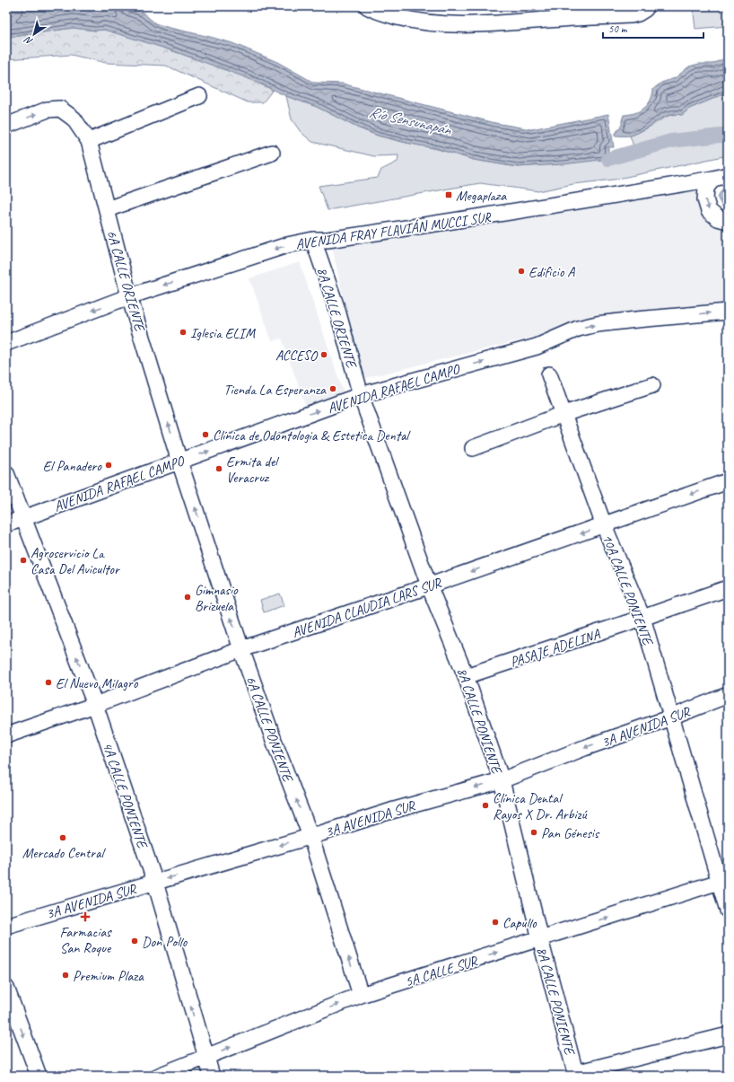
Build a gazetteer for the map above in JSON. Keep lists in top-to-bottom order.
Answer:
{
  "streets": {
    "street": [
      "AVENIDA FRAY FLAVIÁN MUCCI SUR",
      "6A CALLE ORIENTE",
      "8A CALLE ORIENTE",
      "AVENIDA RAFAEL CAMPO",
      "10A CALLE PONIENTE",
      "AVENIDA CLAUDIA LARS SUR",
      "PASAJE ADELINA",
      "8A CALLE PONIENTE",
      "3A AVENIDA SUR",
      "6A CALLE PONIENTE",
      "4A CALLE PONIENTE",
      "5A CALLE SUR"
    ]
  },
  "crossings": [
    ["AVENIDA FRAY FLAVIÁN MUCCI SUR", "6A CALLE ORIENTE"],
    ["AVENIDA FRAY FLAVIÁN MUCCI SUR", "8A CALLE ORIENTE"],
    ["6A CALLE ORIENTE", "AVENIDA RAFAEL CAMPO"],
    ["6A CALLE ORIENTE", "6A CALLE PONIENTE"],
    ["8A CALLE ORIENTE", "AVENIDA RAFAEL CAMPO"],
    ["8A CALLE ORIENTE", "8A CALLE PONIENTE"],
    ["AVENIDA RAFAEL CAMPO", "8A CALLE PONIENTE"],
    ["AVENIDA RAFAEL CAMPO", "6A CALLE PONIENTE"],
    ["AVENIDA RAFAEL CAMPO", "4A CALLE PONIENTE"],
    ["10A CALLE PONIENTE", "AVENIDA CLAUDIA LARS SUR"],
    ["10A CALLE PONIENTE", "PASAJE ADELINA"],
    ["10A CALLE PONIENTE", "3A AVENIDA SUR"],
    ["10A CALLE PONIENTE", "5A CALLE SUR"],
    ["AVENIDA CLAUDIA LARS SUR", "8A CALLE PONIENTE"],
    ["AVENIDA CLAUDIA LARS SUR", "6A CALLE PONIENTE"],
    ["AVENIDA CLAUDIA LARS SUR", "4A CALLE PONIENTE"],
    ["PASAJE ADELINA", "8A CALLE PONIENTE"],
    ["8A CALLE PONIENTE", "3A AVENIDA SUR"],
    ["8A CALLE PONIENTE", "5A CALLE SUR"],
    ["3A AVENIDA SUR", "6A CALLE PONIENTE"],
    ["3A AVENIDA SUR", "4A CALLE PONIENTE"],
    ["6A CALLE PONIENTE", "5A CALLE SUR"],
    ["4A CALLE PONIENTE", "5A CALLE SUR"]
  ],
  "one_way": [
    "3A AVENIDA SUR",
    "6A CALLE PONIENTE",
    "4A CALLE PONIENTE",
    "5A CALLE SUR"
  ],
  "water": ["Río Sensunapán"],
  "places": {
    "transit": ["Megaplaza"],
    "other": [
      "Edificio A",
      "Iglesia ELIM",
      "ACCESO",
      "Tienda La Esperanza",
      "Clínica de Odontologia & Estetica Dental",
      "El Panadero",
      "Ermita del Veracruz",
      "Agroservicio La Casa Del Avicultor",
      "Gimnasio Brizuela",
      "El Nuevo Milagro",
      "Clínica Dental Rayos X Dr. Arbizú",
      "Pan Génesis",
      "Mercado Central",
      "Capullo",
      "Don Pollo",
      "Premium Plaza"
    ],
    "health": ["Farmacias San Roque"]
  },
  "scale_bar": "50 m",
  "north": "bottom left"
}
